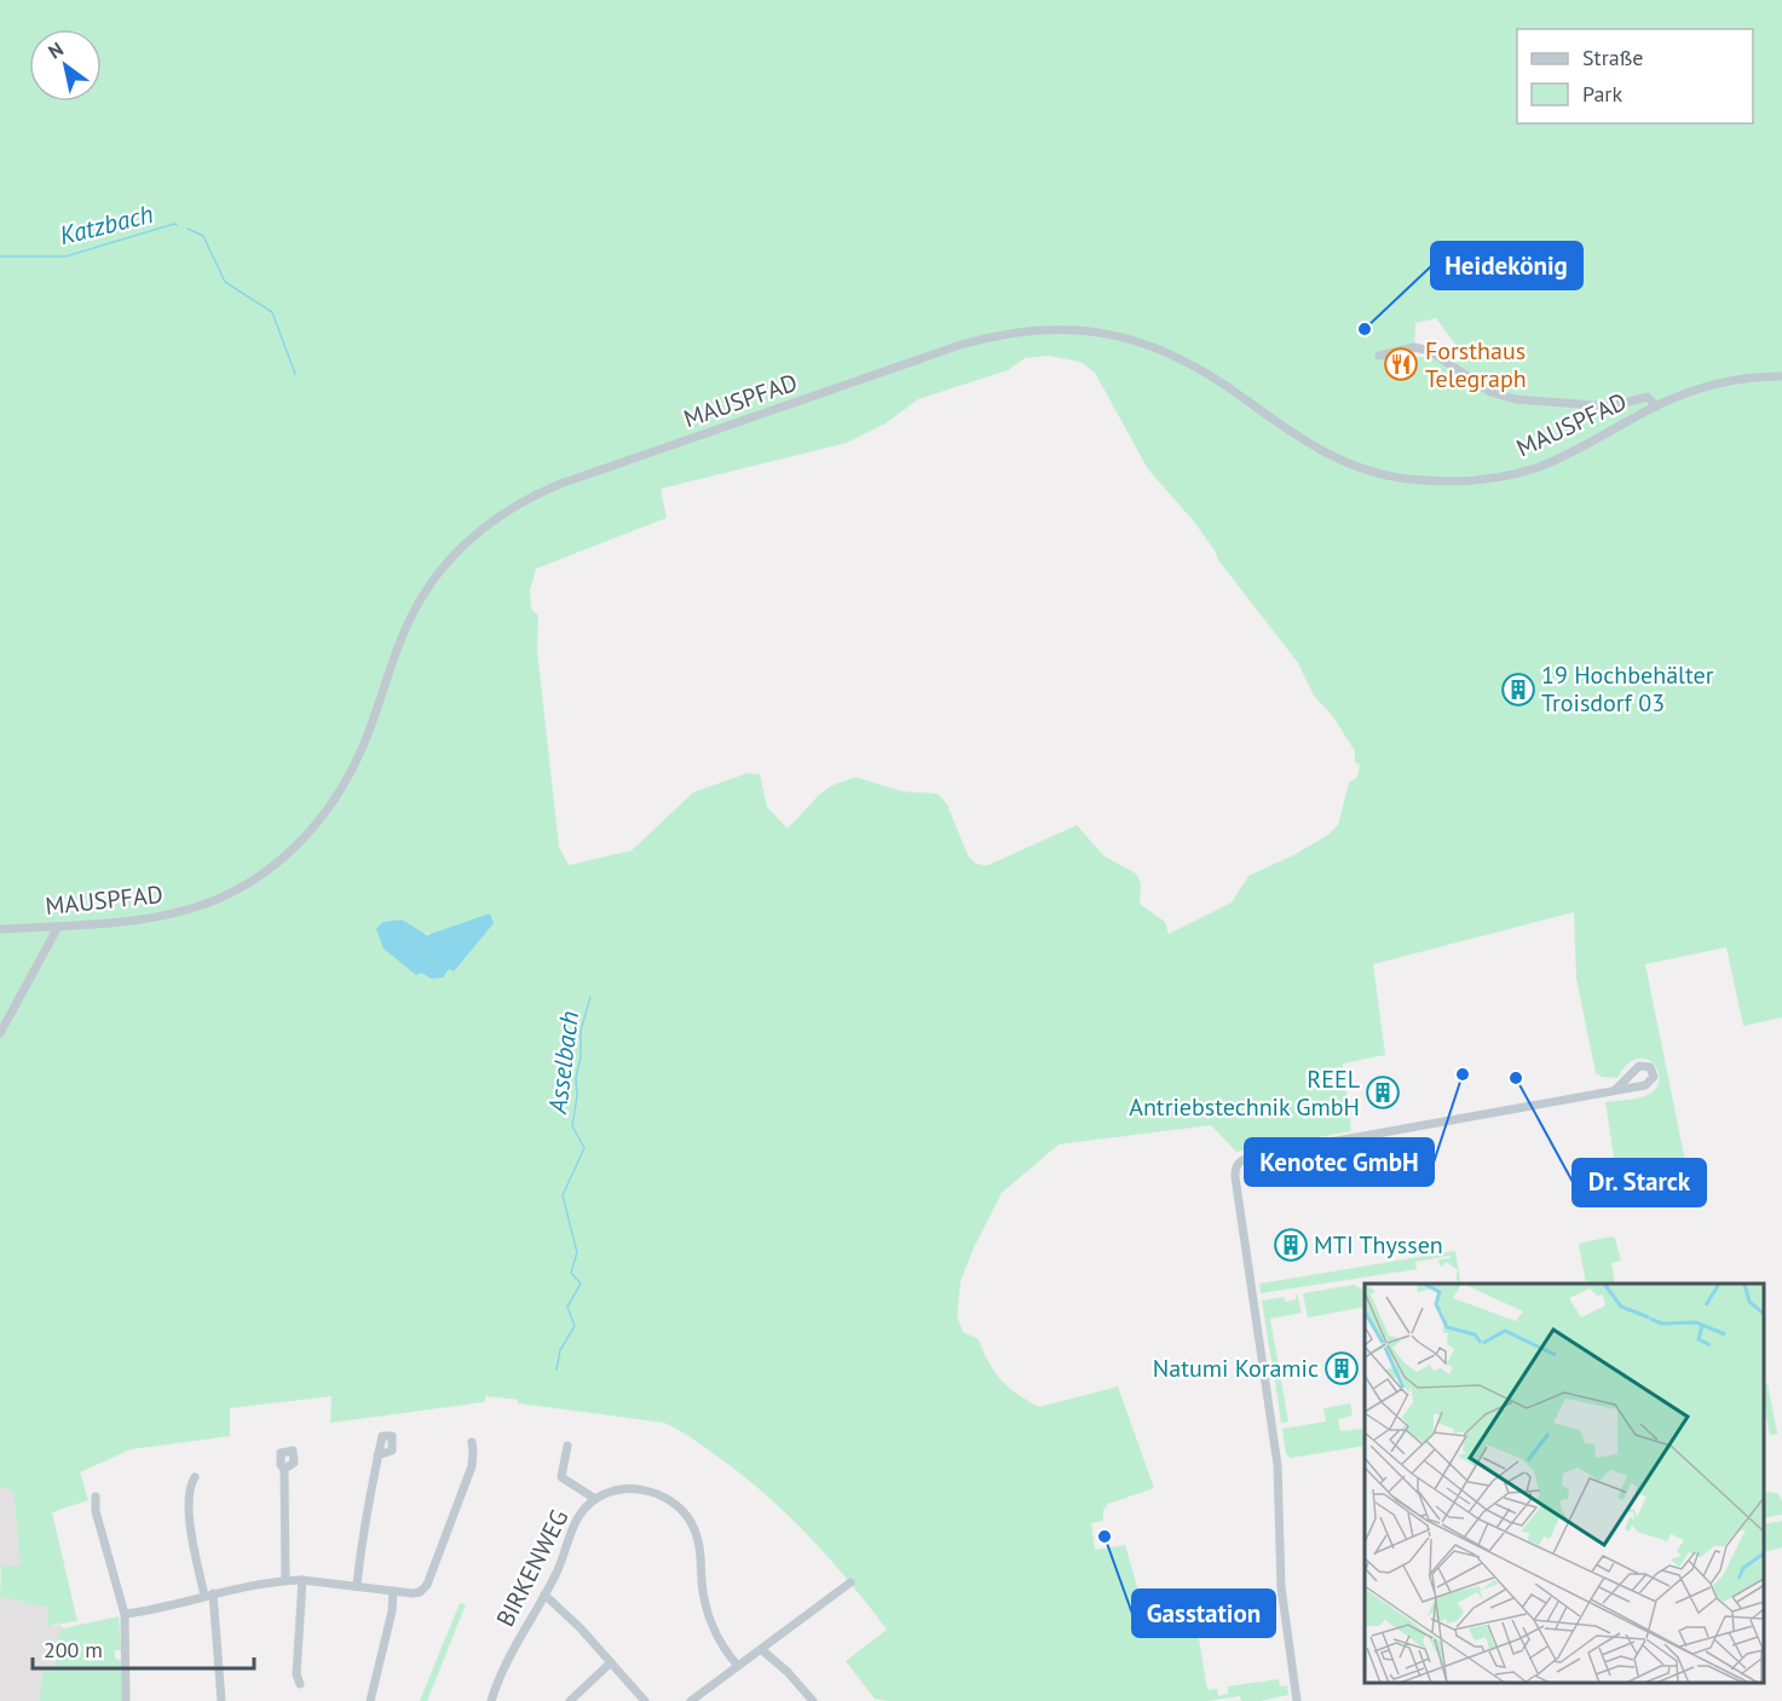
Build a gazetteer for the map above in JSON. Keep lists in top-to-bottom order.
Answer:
{
  "streets": {
    "street": ["MAUSPFAD", "BIRKENWEG"]
  },
  "water": ["Katzbach", "Asselbach"],
  "places": {
    "other": [
      "Heidekönig",
      "Kenotec GmbH",
      "Dr. Starck",
      "Gasstation"
    ],
    "restaurant": ["Forsthaus Telegraph"],
    "building": [
      "19 Hochbehälter Troisdorf 03",
      "REEL Antriebstechnik GmbH",
      "MTI Thyssen",
      "Natumi Koramic"
    ]
  },
  "legend": ["Straße", "Park"],
  "scale_bar": "200 m",
  "north": "top left"
}
